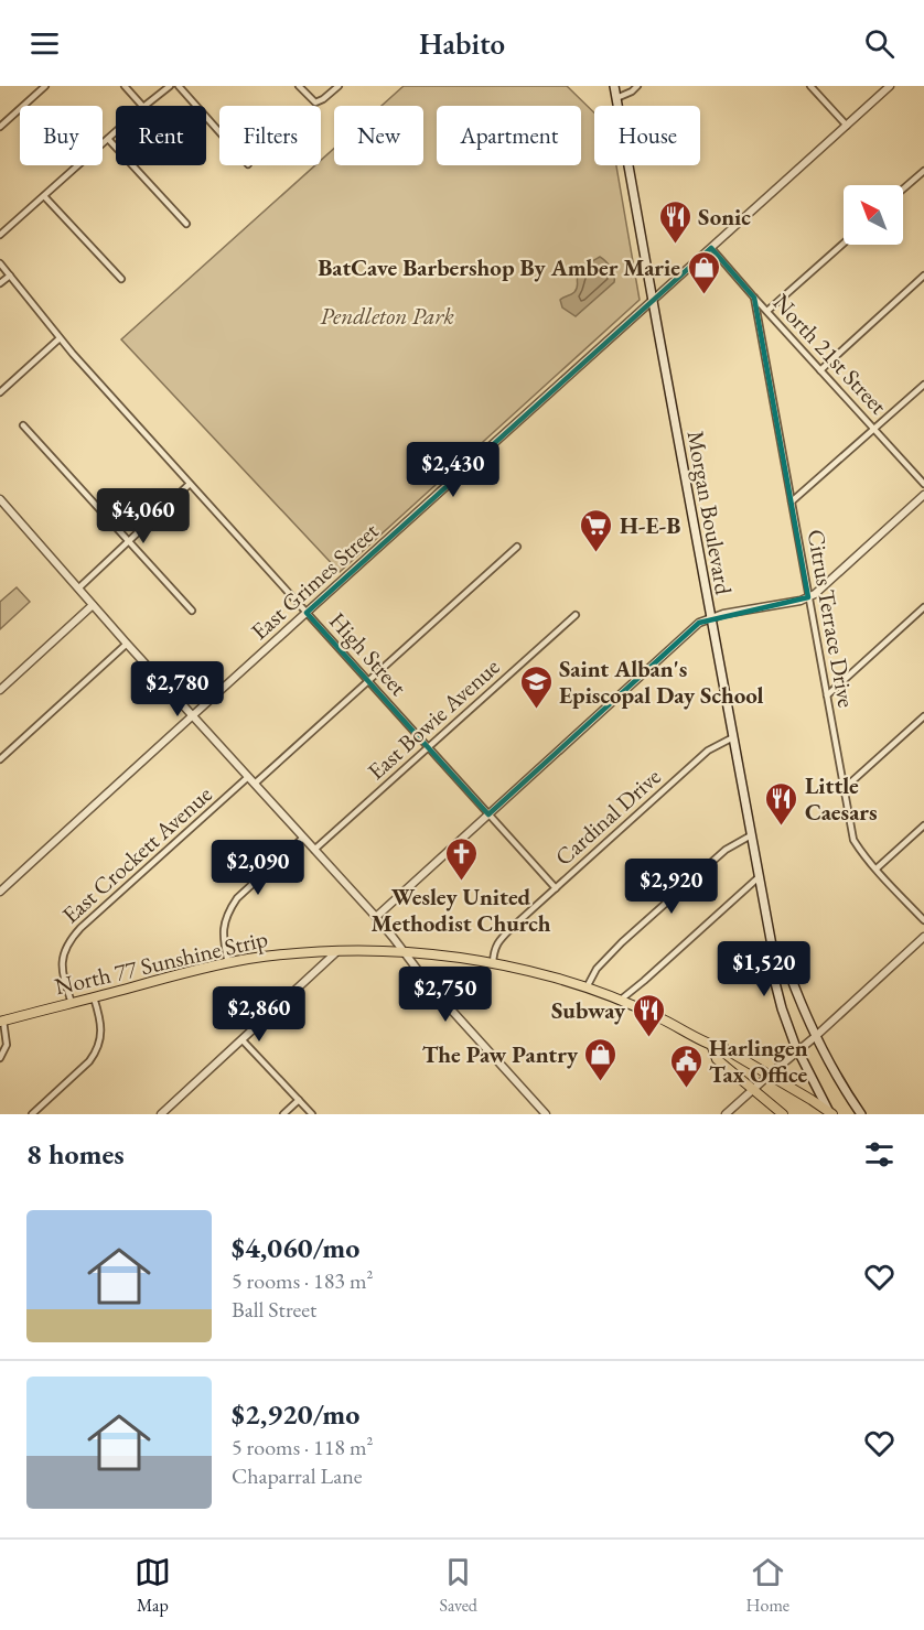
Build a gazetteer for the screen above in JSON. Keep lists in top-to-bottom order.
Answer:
{
  "streets": {
    "main road": ["Morgan Boulevard", "North 77 Sunshine Strip"],
    "street": [
      "North 21st Street",
      "East Grimes Street",
      "Citrus Terrace Drive",
      "High Street",
      "East Bowie Avenue",
      "Cardinal Drive",
      "East Crockett Avenue"
    ]
  },
  "crossings": [
    ["North 21st Street", "East Grimes Street"],
    ["North 21st Street", "Citrus Terrace Drive"],
    ["Morgan Boulevard", "East Grimes Street"],
    ["Morgan Boulevard", "Cardinal Drive"],
    ["Morgan Boulevard", "North 77 Sunshine Strip"],
    ["East Grimes Street", "High Street"],
    ["High Street", "East Bowie Avenue"],
    ["High Street", "Cardinal Drive"],
    ["Cardinal Drive", "North 77 Sunshine Strip"],
    ["East Crockett Avenue", "North 77 Sunshine Strip"]
  ],
  "parks": ["Pendleton Park"],
  "places": {
    "restaurant": ["Sonic", "Little Caesars", "Subway"],
    "shop": ["BatCave Barbershop By Amber Marie", "The Paw Pantry"],
    "supermarket": ["H-E-B"],
    "school or university": ["Saint Alban's Episcopal Day School"],
    "church": ["Wesley United Methodist Church"],
    "public building": ["Harlingen Tax Office"]
  },
  "north": "top left",
  "page": {
    "header": "Habito",
    "chip": [
      "Buy",
      "Rent",
      "Filters",
      "New",
      "Apartment",
      "House"
    ],
    "price": [
      "$2,430",
      "$4,060",
      "$2,780",
      "$2,090",
      "$2,920",
      "$1,520",
      "$2,750",
      "$2,860"
    ],
    "heading": "8 homes",
    "list": [
      {
        "name": "$4,060/mo",
        "note": "5 rooms · 183 m² · Ball Street"
      },
      {
        "name": "$2,920/mo",
        "note": "5 rooms · 118 m² · Chaparral Lane"
      }
    ],
    "tabs": ["Map", "Saved", "Home"]
  }
}
